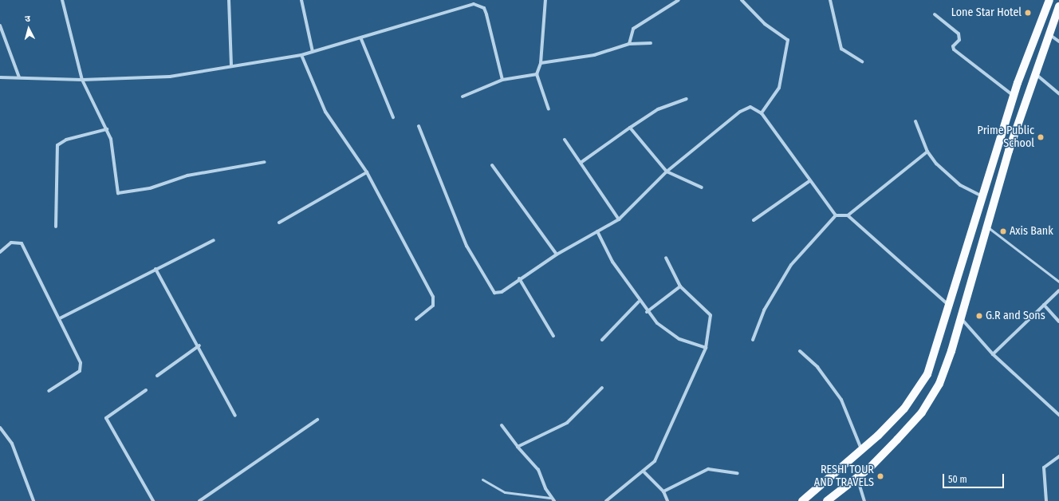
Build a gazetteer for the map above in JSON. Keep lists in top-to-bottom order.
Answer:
{
  "places": [
    "Lone Star Hotel",
    "Prime Public School",
    "Axis Bank",
    "G.R and Sons",
    "RESHI TOUR AND TRAVELS"
  ],
  "scale_bar": "50 m",
  "north": "top"
}
